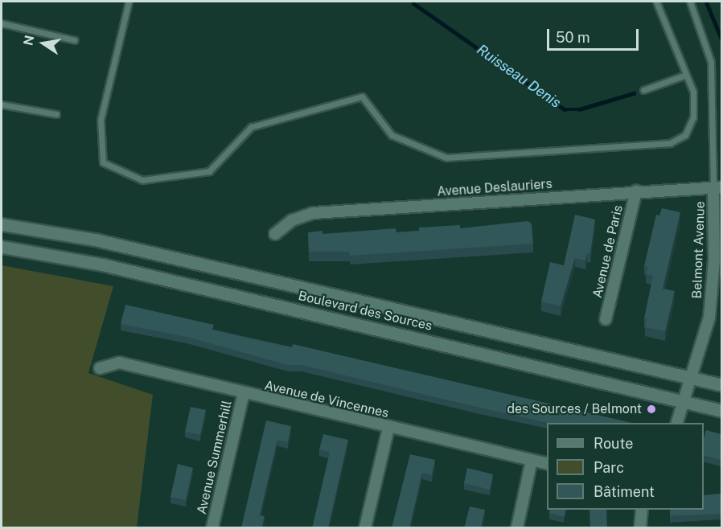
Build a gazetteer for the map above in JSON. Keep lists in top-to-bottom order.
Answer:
{
  "streets": {
    "main road": ["Boulevard des Sources"],
    "street": [
      "Avenue Deslauriers",
      "Belmont Avenue",
      "Avenue de Paris",
      "Avenue de Vincennes",
      "Avenue Summerhill"
    ]
  },
  "crossings": [
    ["Avenue Deslauriers", "Belmont Avenue"],
    ["Avenue Deslauriers", "Avenue de Paris"],
    ["Belmont Avenue", "Boulevard des Sources"],
    ["Avenue de Vincennes", "Avenue Summerhill"]
  ],
  "water": ["Ruisseau Denis"],
  "places": ["des Sources / Belmont"],
  "legend": ["Route", "Parc", "Bâtiment"],
  "scale_bar": "50 m",
  "north": "left"
}
